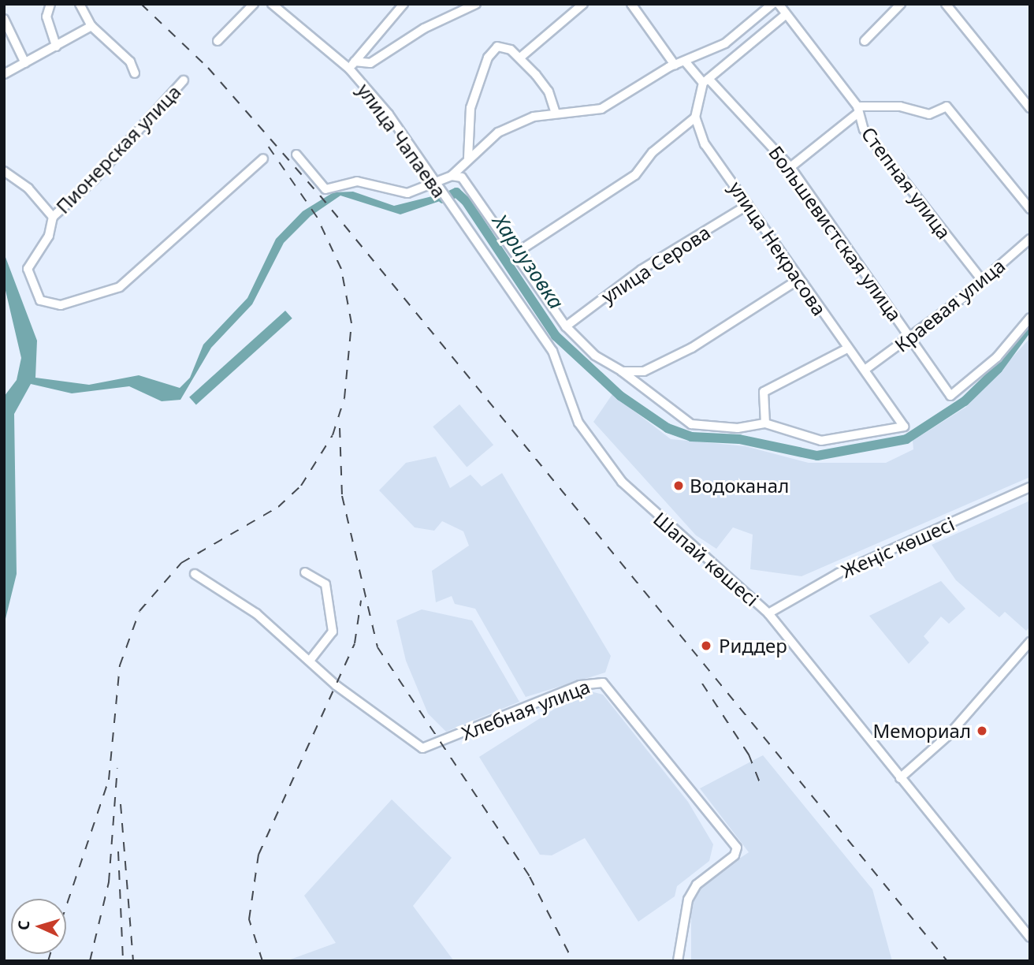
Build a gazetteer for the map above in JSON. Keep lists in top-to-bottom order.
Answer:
{
  "streets": {
    "street": [
      "улица Чапаева",
      "Пионерская улица",
      "Степная улица",
      "Большевистская улица",
      "улица Некрасова",
      "улица Серова",
      "Краевая улица",
      "Жеңіс көшесі",
      "Шапай көшесі",
      "Хлебная улица"
    ]
  },
  "crossings": [
    ["улица Чапаева", "Шапай көшесі"],
    ["Степная улица", "Краевая улица"],
    ["Большевистская улица", "Краевая улица"],
    ["улица Некрасова", "улица Серова"],
    ["улица Некрасова", "Краевая улица"],
    ["Жеңіс көшесі", "Шапай көшесі"]
  ],
  "water": ["Хариузовка"],
  "places": ["Водоканал", "Риддер", "Мемориал"],
  "north": "left"
}
